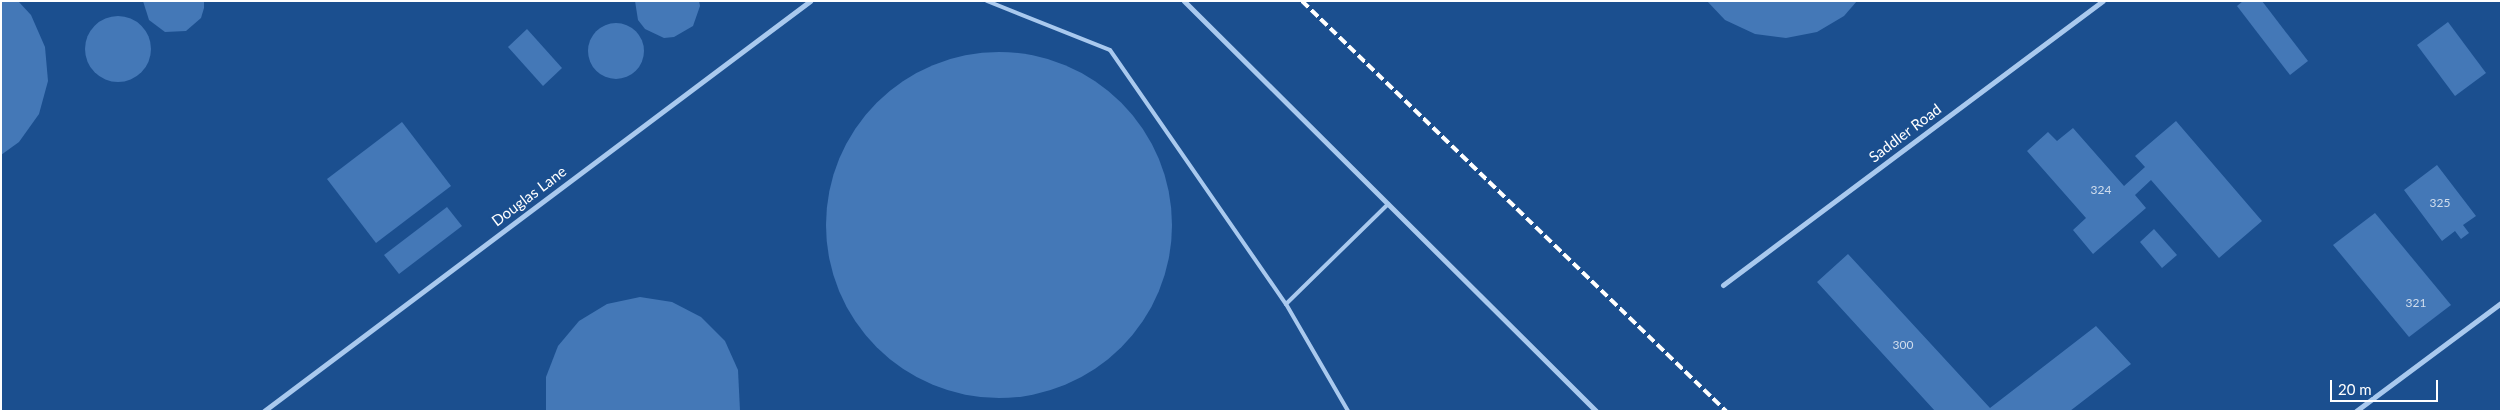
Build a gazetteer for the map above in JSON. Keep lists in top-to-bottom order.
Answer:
{
  "streets": {
    "street": ["Saddler Road", "Douglas Lane"]
  },
  "house_numbers": [
    "324",
    "325",
    "321",
    "300"
  ],
  "scale_bar": "20 m"
}
